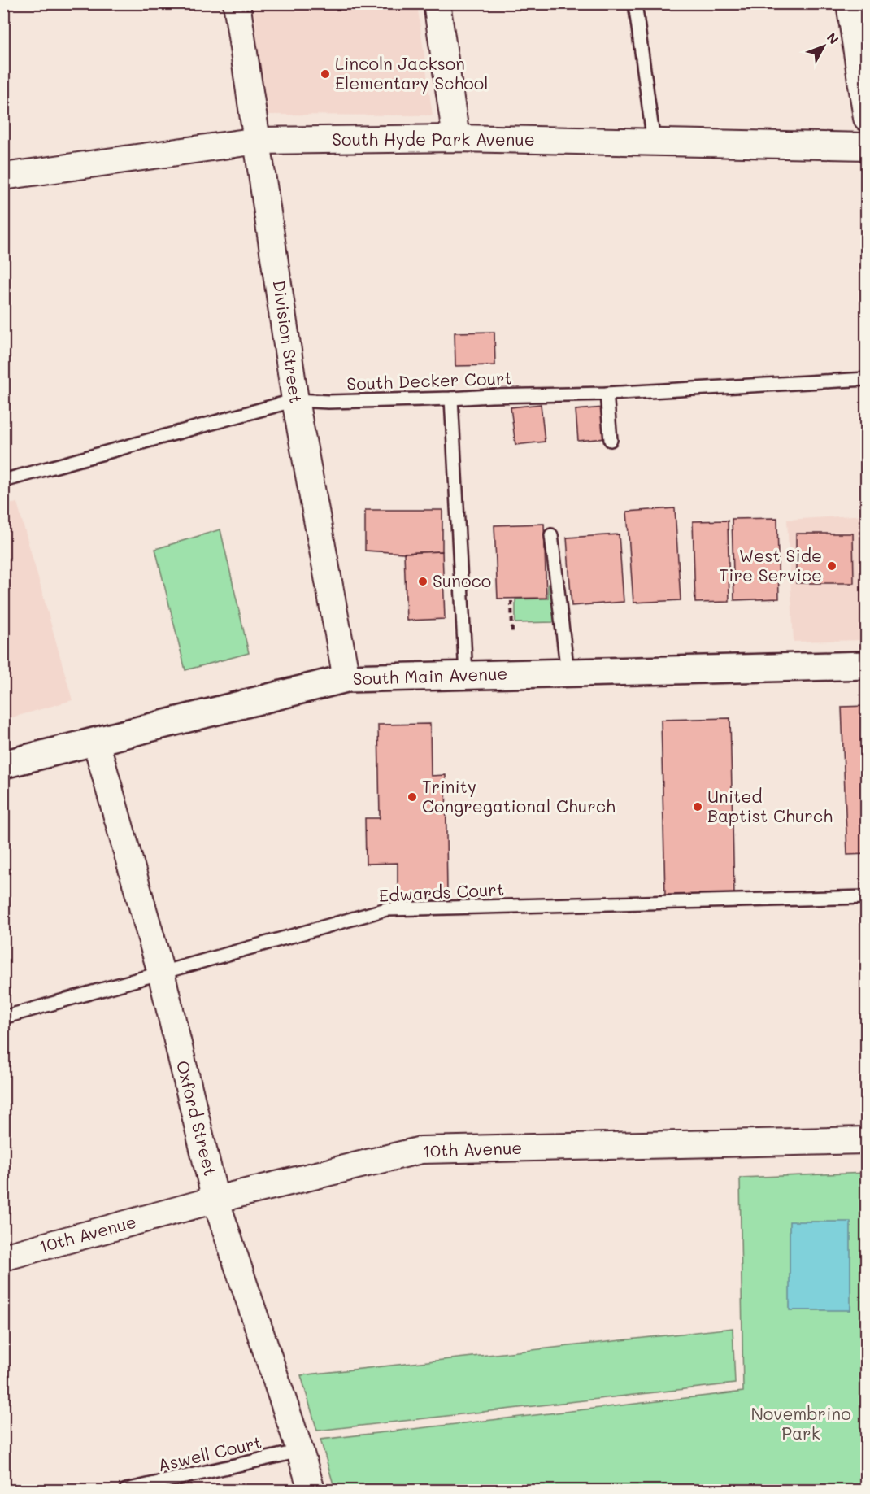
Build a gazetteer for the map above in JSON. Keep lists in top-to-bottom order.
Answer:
{
  "streets": {
    "main road": ["South Main Avenue"],
    "street": [
      "South Hyde Park Avenue",
      "Division Street",
      "Oxford Street",
      "10th Avenue"
    ],
    "lane": ["South Decker Court", "Edwards Court", "Aswell Court"]
  },
  "crossings": [
    ["South Hyde Park Avenue", "Division Street"],
    ["Division Street", "South Decker Court"],
    ["Division Street", "South Main Avenue"],
    ["South Main Avenue", "Oxford Street"],
    ["Edwards Court", "Oxford Street"],
    ["Oxford Street", "10th Avenue"],
    ["Oxford Street", "Aswell Court"]
  ],
  "parks": ["Novembrino Park"],
  "places": [
    "Lincoln Jackson Elementary School",
    "West Side Tire Service",
    "Sunoco",
    "Trinity Congregational Church",
    "United Baptist Church"
  ],
  "north": "top right"
}
